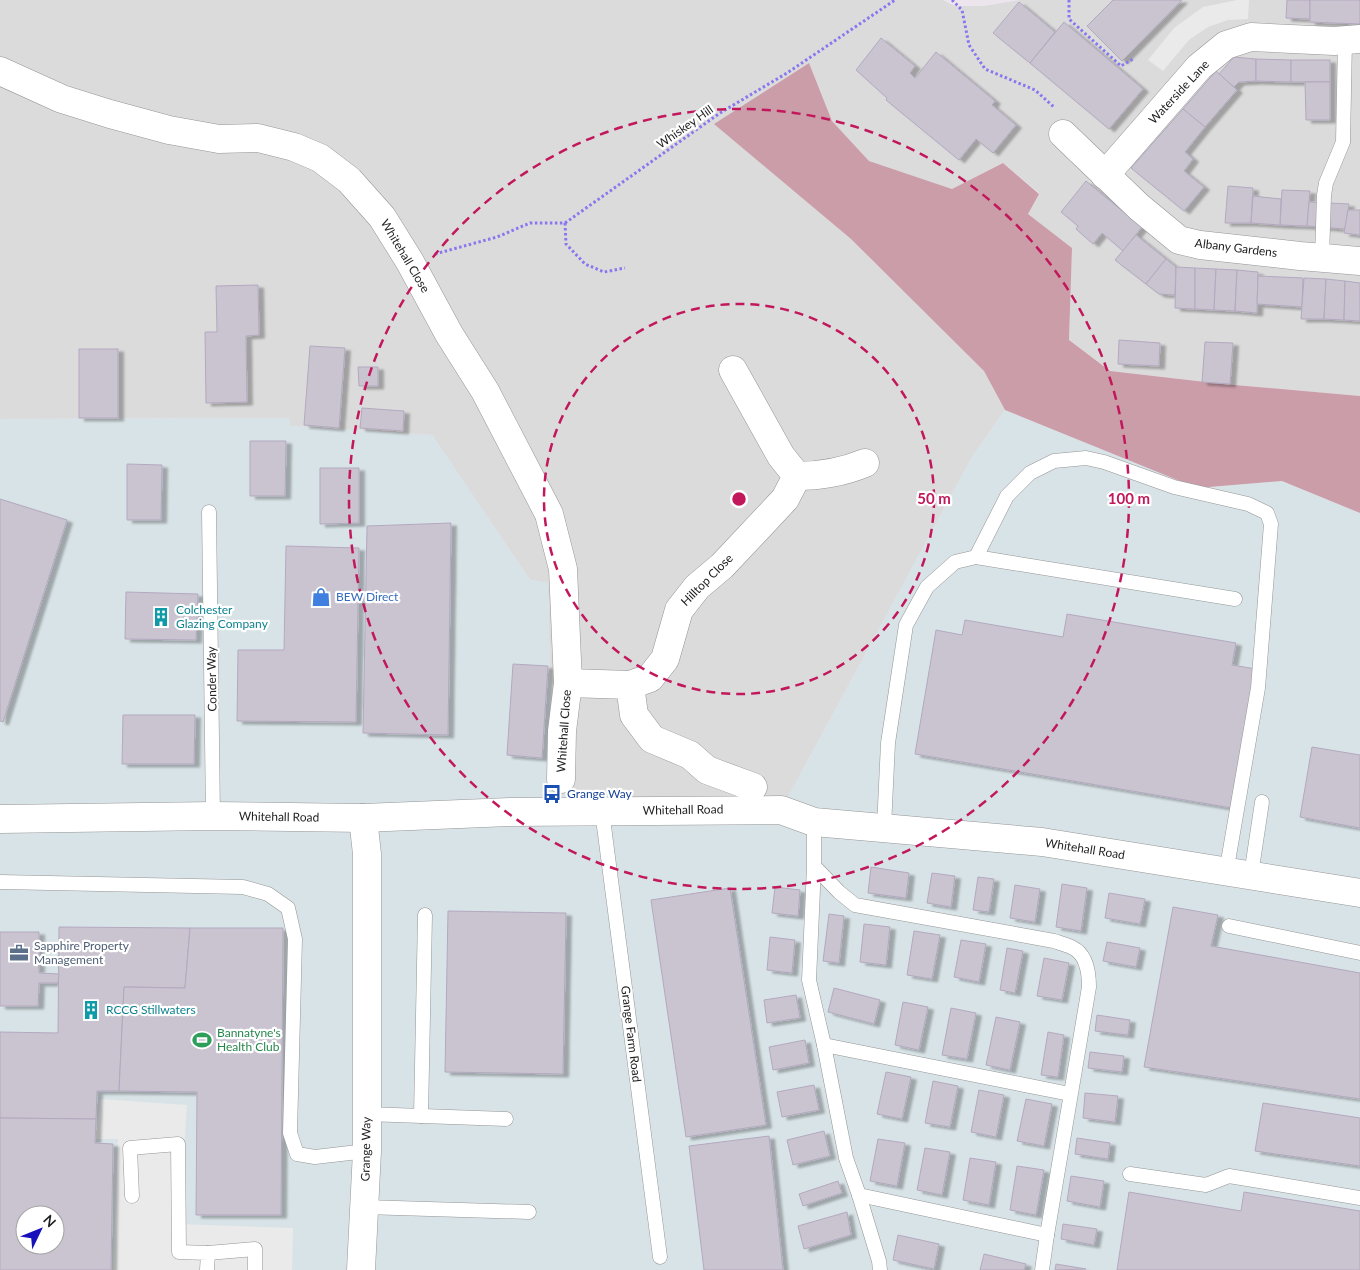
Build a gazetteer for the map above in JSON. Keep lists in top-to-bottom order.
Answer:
{
  "streets": {
    "street": [
      "Waterside Lane",
      "Albany Gardens",
      "Whitehall Close",
      "Hilltop Close",
      "Whitehall Road",
      "Grange Way"
    ],
    "lane": ["Conder Way", "Grange Farm Road"],
    "path": ["Whiskey Hill"]
  },
  "crossings": [
    ["Waterside Lane", "Albany Gardens"],
    ["Whitehall Close", "Hilltop Close"],
    ["Conder Way", "Whitehall Road"],
    ["Whitehall Road", "Grange Farm Road"],
    ["Whitehall Road", "Grange Way"]
  ],
  "places": {
    "shop": ["BEW Direct"],
    "building": ["Colchester Glazing Company", "RCCG Stillwaters"],
    "bus stop": ["Grange Way"],
    "office": ["Sapphire Property Management"],
    "sports": ["Bannatyne's Health Club"]
  },
  "north": "top right",
  "rings": ["50 m", "100 m"]
}
